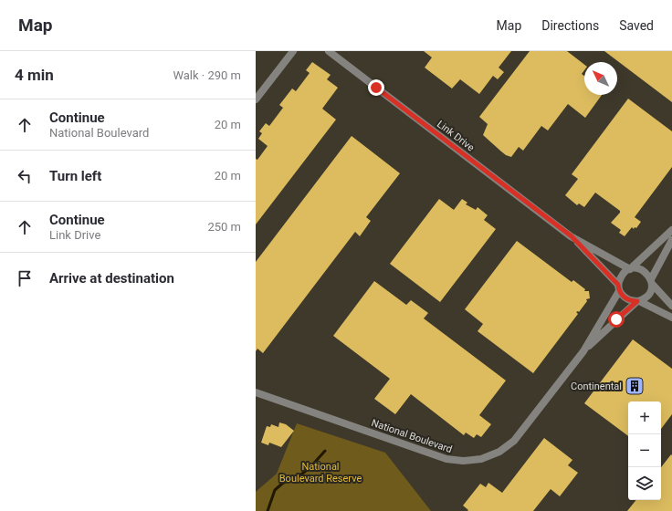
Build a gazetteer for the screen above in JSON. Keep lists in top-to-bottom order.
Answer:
{
  "streets": {
    "street": ["Link Drive", "National Boulevard"]
  },
  "crossings": [
    ["Link Drive", "National Boulevard"]
  ],
  "parks": ["National Boulevard Reserve"],
  "places": {
    "building": ["Continental"]
  },
  "north": "top left",
  "page": {
    "header": "Map",
    "nav": ["Map", "Directions", "Saved"],
    "heading": ["4 min", "Walk · 290 m"],
    "list": [
      ["Continue", "National Boulevard", "20 m"],
      ["Turn left", "20 m"],
      ["Continue", "Link Drive", "250 m"],
      "Arrive at destination"
    ],
    "map_buttons": ["+", "−"]
  }
}
